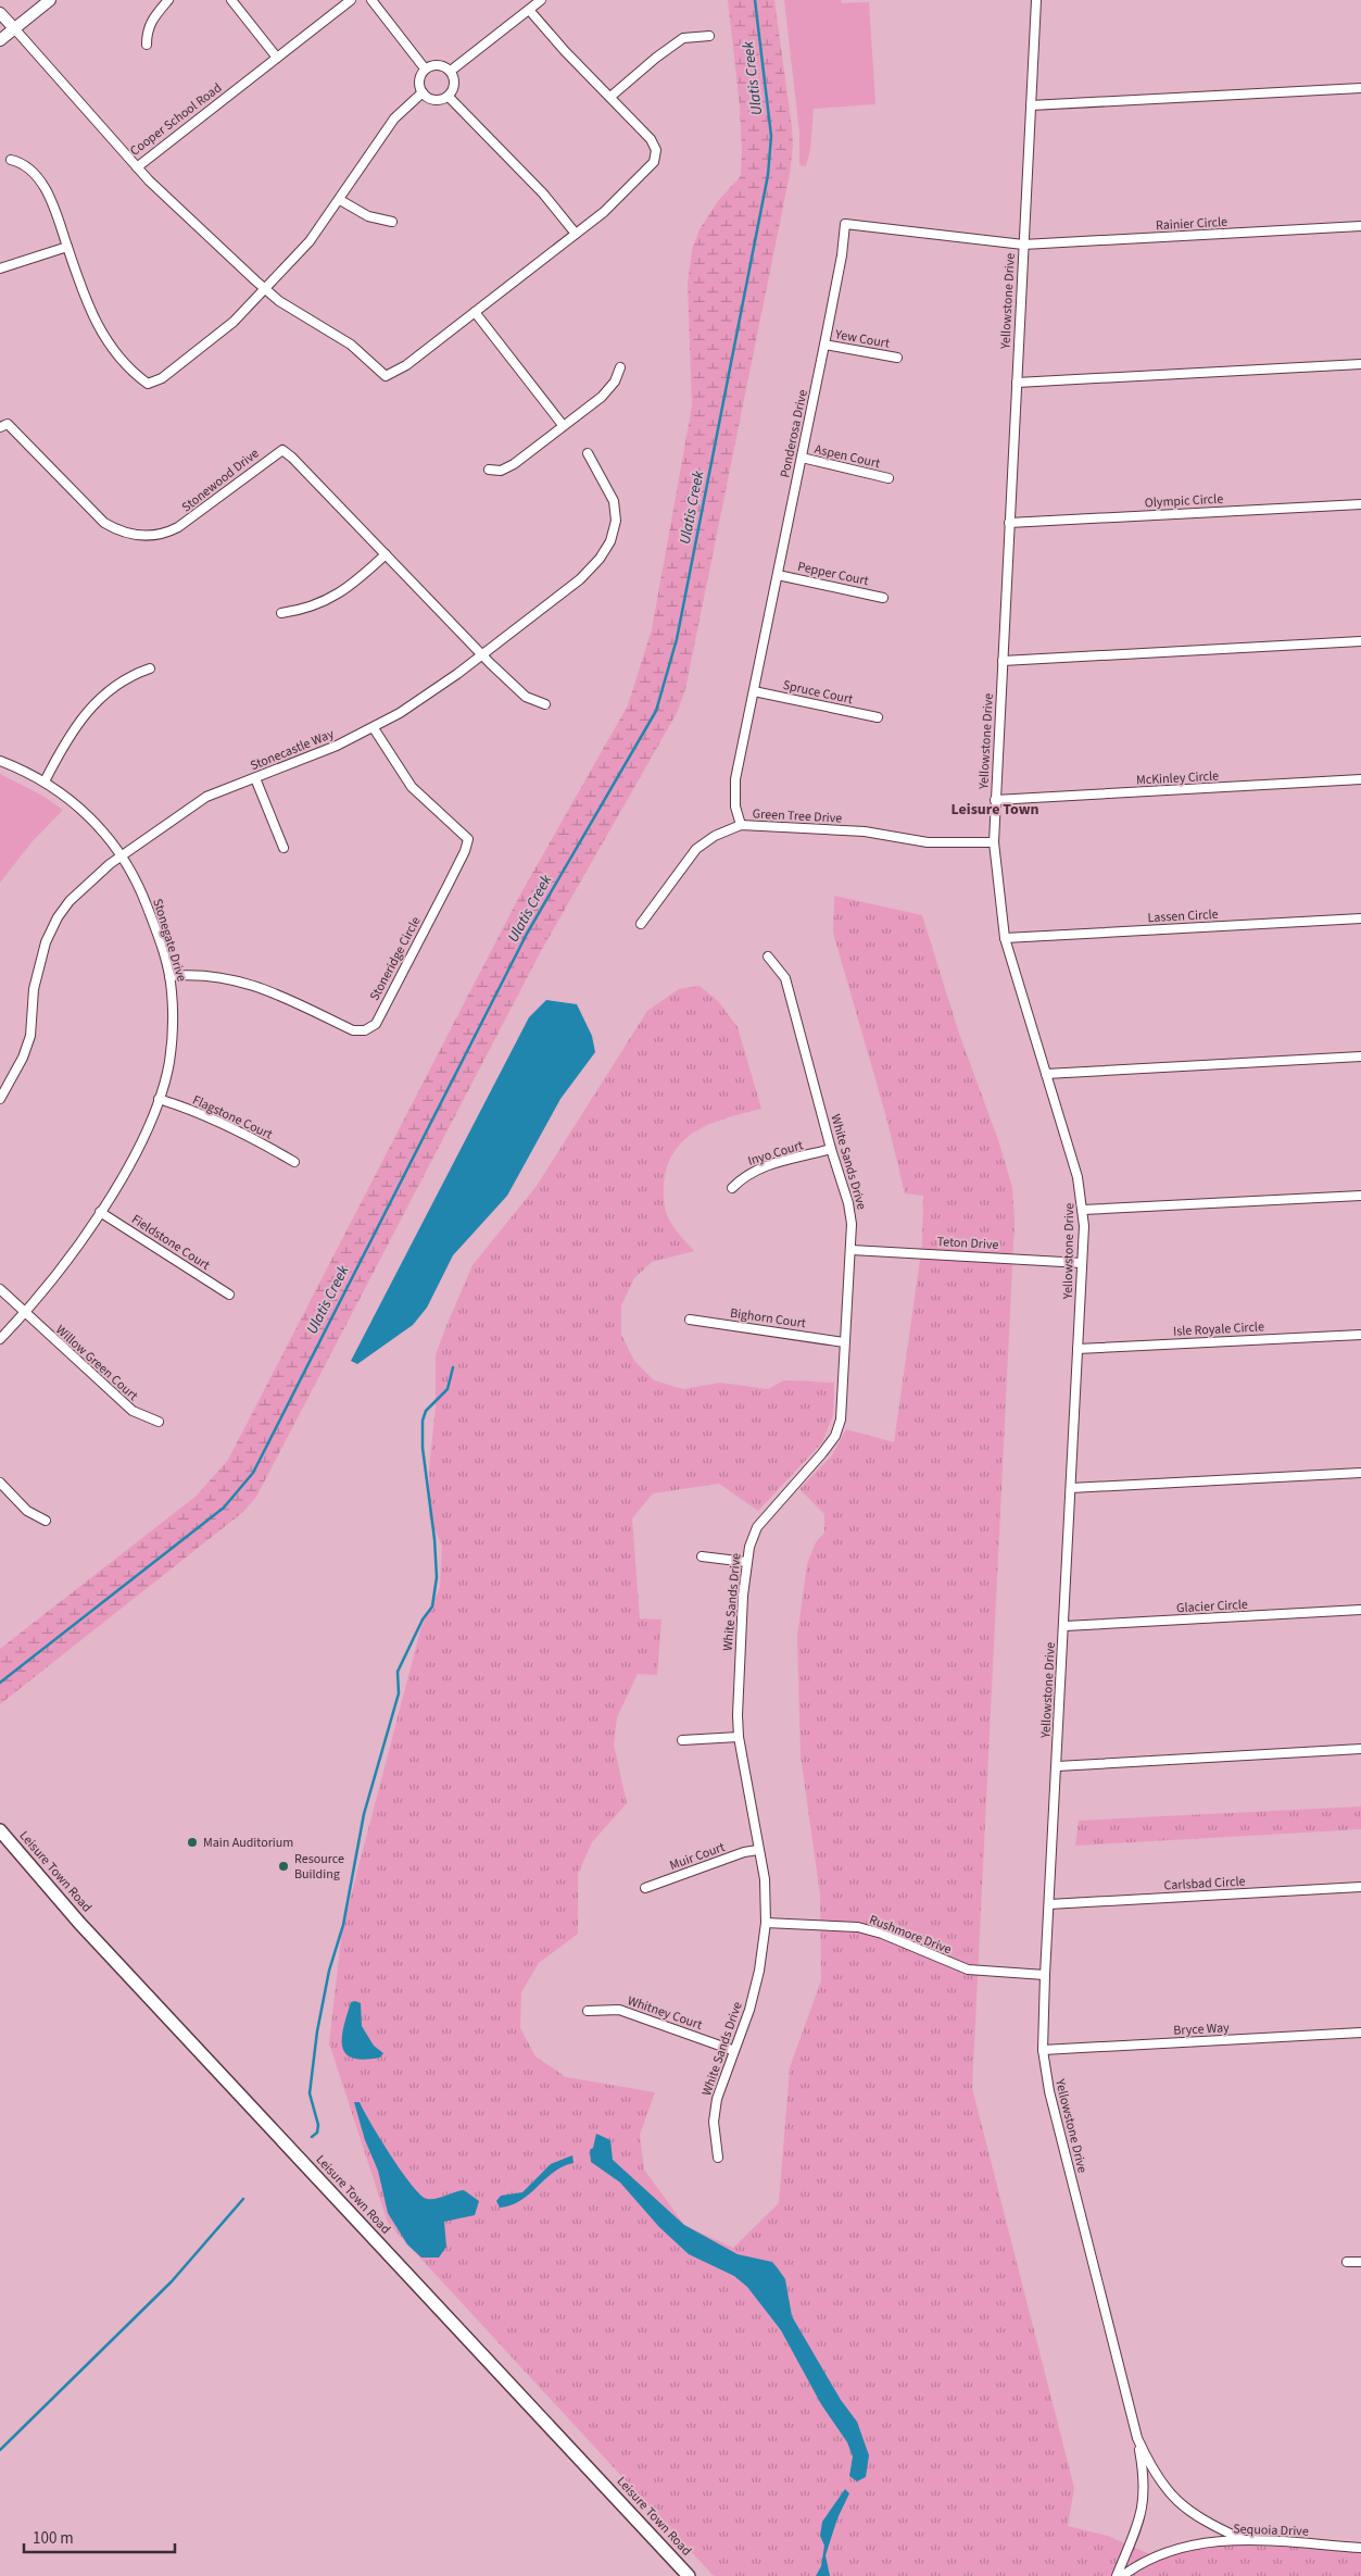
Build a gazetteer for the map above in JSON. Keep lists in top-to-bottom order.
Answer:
{
  "streets": {
    "main road": ["Leisure Town Road"],
    "street": [
      "Cooper School Road",
      "Rainier Circle",
      "Yellowstone Drive",
      "Yew Court",
      "Ponderosa Drive",
      "Aspen Court",
      "Stonewood Drive",
      "Olympic Circle",
      "Pepper Court",
      "Spruce Court",
      "Stonecastle Way",
      "McKinley Circle",
      "Green Tree Drive",
      "Lassen Circle",
      "Stonegate Drive",
      "Stoneridge Circle",
      "Flagstone Court",
      "Inyo Court",
      "White Sands Drive",
      "Fieldstone Court",
      "Teton Drive",
      "Bighorn Court",
      "Isle Royale Circle",
      "Willow Green Court",
      "Glacier Circle",
      "Muir Court",
      "Carlsbad Circle",
      "Rushmore Drive",
      "Whitney Court",
      "Bryce Way",
      "Sequoia Drive"
    ]
  },
  "crossings": [
    ["Rainier Circle", "Yellowstone Drive"],
    ["Rainier Circle", "Ponderosa Drive"],
    ["Yellowstone Drive", "Ponderosa Drive"],
    ["Yellowstone Drive", "Olympic Circle"],
    ["Yellowstone Drive", "McKinley Circle"],
    ["Yellowstone Drive", "Green Tree Drive"],
    ["Yellowstone Drive", "Lassen Circle"],
    ["Yellowstone Drive", "Teton Drive"],
    ["Yellowstone Drive", "Isle Royale Circle"],
    ["Yellowstone Drive", "Glacier Circle"],
    ["Yellowstone Drive", "Carlsbad Circle"],
    ["Yellowstone Drive", "Rushmore Drive"],
    ["Yellowstone Drive", "Bryce Way"],
    ["Yellowstone Drive", "Sequoia Drive"],
    ["Yew Court", "Ponderosa Drive"],
    ["Ponderosa Drive", "Aspen Court"],
    ["Ponderosa Drive", "Pepper Court"],
    ["Ponderosa Drive", "Spruce Court"],
    ["Ponderosa Drive", "Green Tree Drive"],
    ["Stonewood Drive", "Stonecastle Way"],
    ["Stonecastle Way", "Stonegate Drive"],
    ["Stonecastle Way", "Stoneridge Circle"],
    ["Stonegate Drive", "Stoneridge Circle"],
    ["Stonegate Drive", "Flagstone Court"],
    ["Stonegate Drive", "Fieldstone Court"],
    ["Stonegate Drive", "Willow Green Court"],
    ["Inyo Court", "White Sands Drive"],
    ["White Sands Drive", "Teton Drive"],
    ["White Sands Drive", "Bighorn Court"],
    ["White Sands Drive", "Muir Court"],
    ["White Sands Drive", "Rushmore Drive"],
    ["White Sands Drive", "Whitney Court"]
  ],
  "districts": ["Leisure Town"],
  "water": ["Ulatis Creek"],
  "places": ["Main Auditorium", "Resource Building"],
  "scale_bar": "100 m"
}
